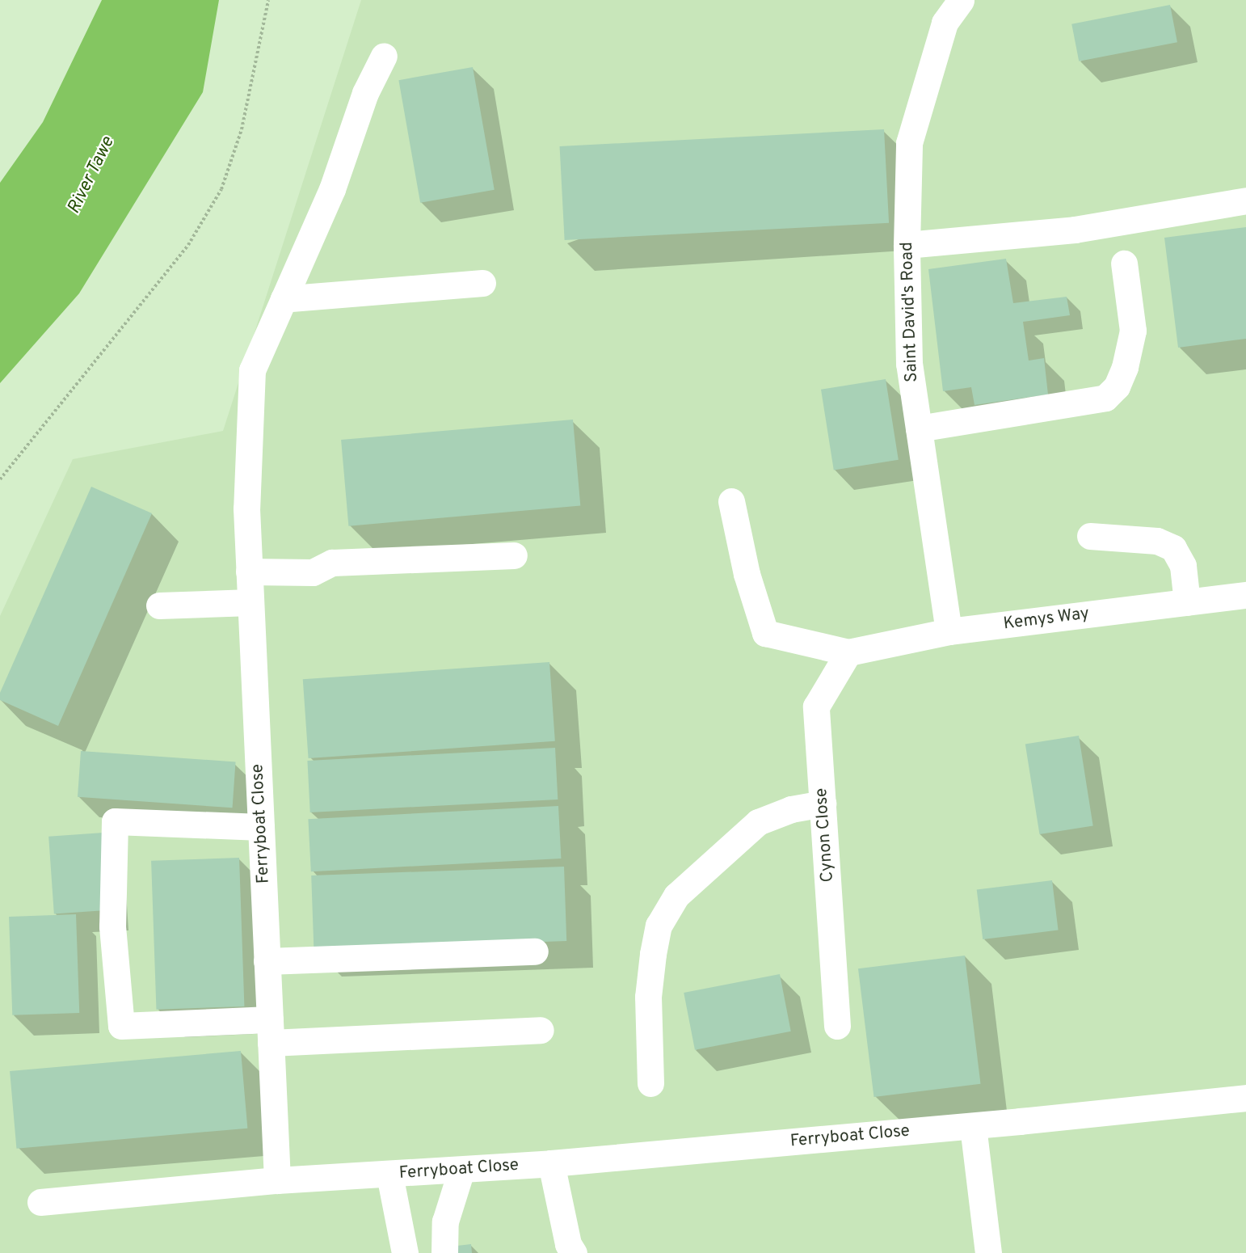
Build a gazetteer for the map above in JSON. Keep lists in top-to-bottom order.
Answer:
{
  "streets": {
    "street": [
      "Saint David's Road",
      "Kemys Way",
      "Ferryboat Close",
      "Cynon Close"
    ]
  },
  "crossings": [
    ["Saint David's Road", "Kemys Way"],
    ["Kemys Way", "Cynon Close"]
  ],
  "water": ["River Tawe"]
}
